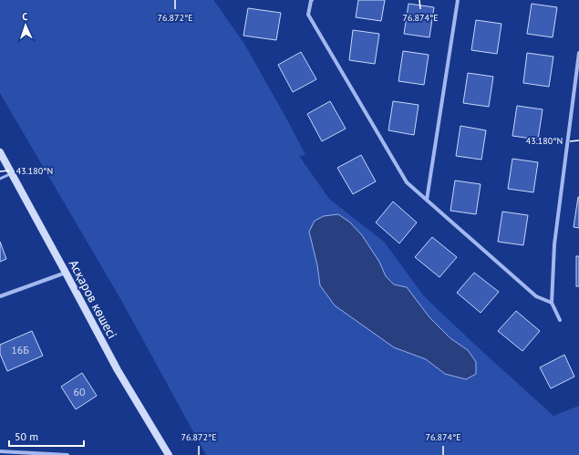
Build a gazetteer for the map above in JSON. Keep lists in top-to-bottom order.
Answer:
{
  "streets": {
    "street": ["Асқаров көшесі"]
  },
  "house_numbers": ["16Б", "60"],
  "scale_bar": "50 m",
  "north": "top",
  "coordinates": ["76.872°E", "76.874°E", "43.180°N"]
}
